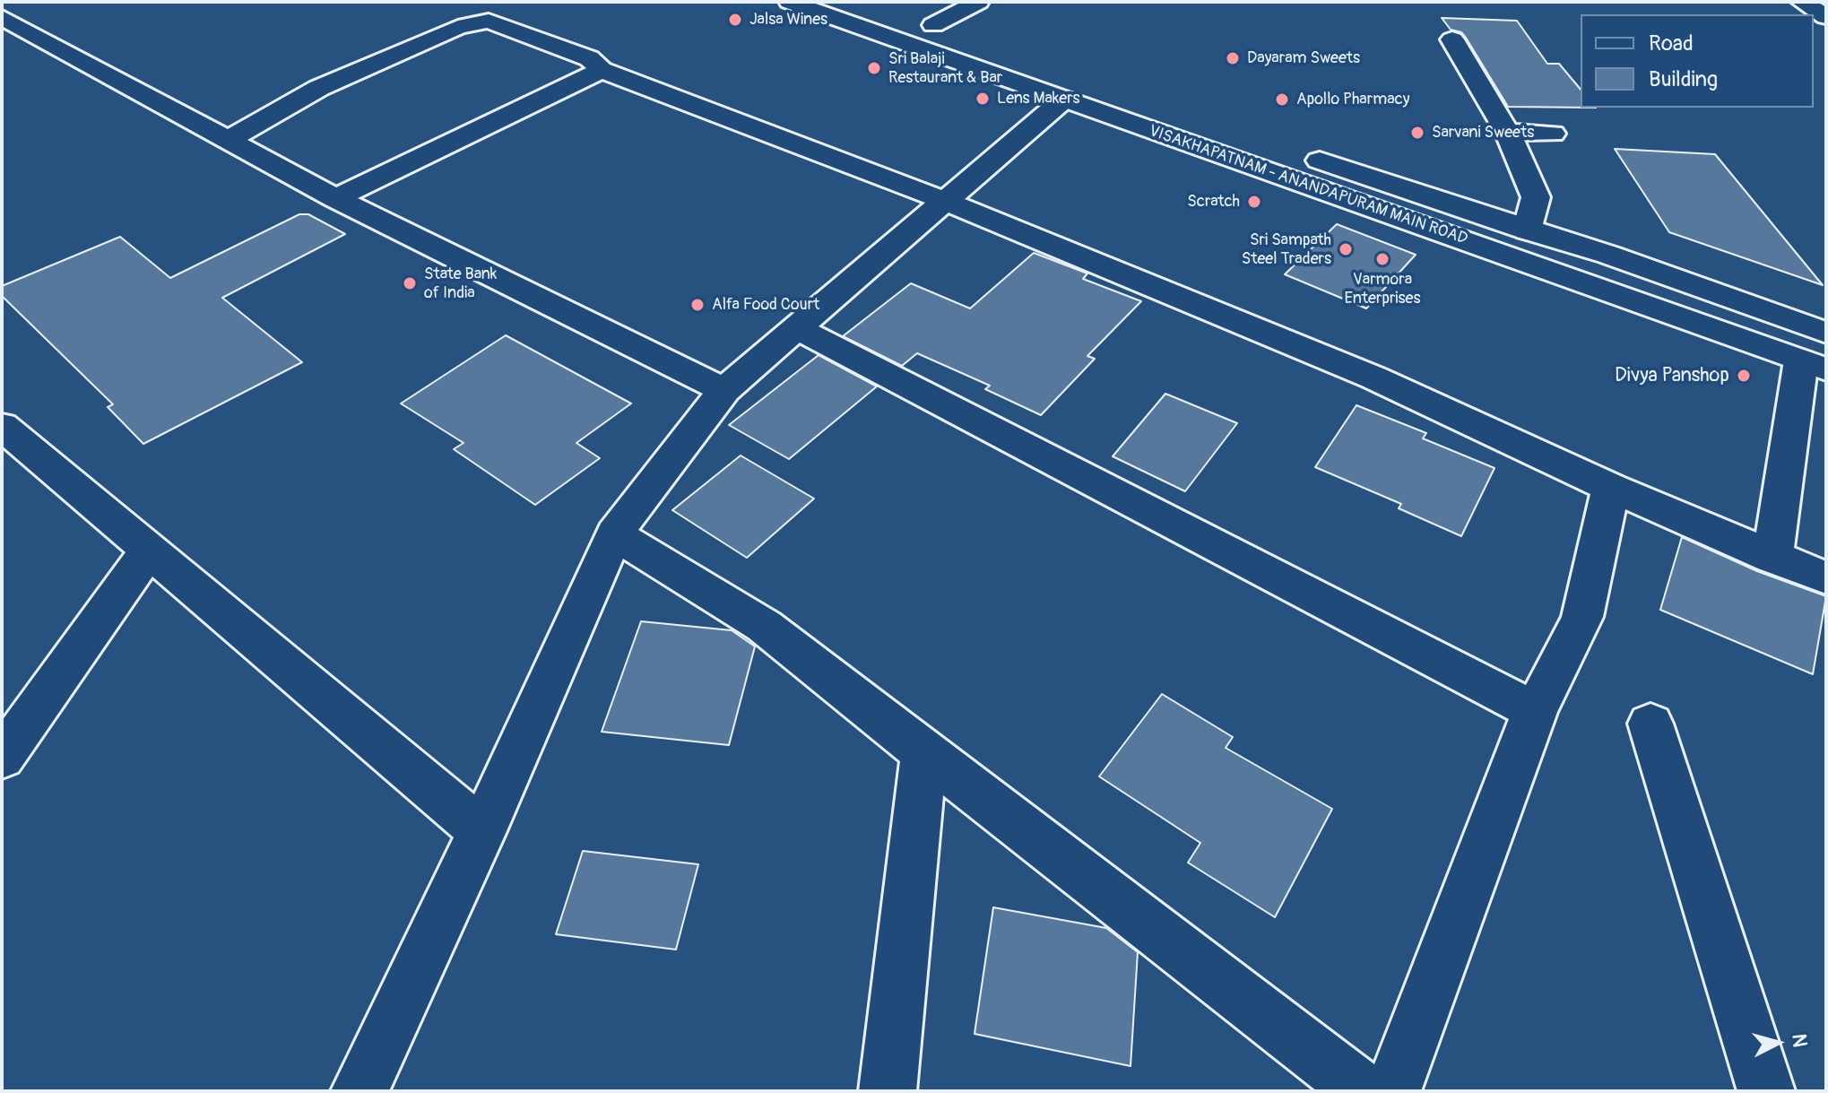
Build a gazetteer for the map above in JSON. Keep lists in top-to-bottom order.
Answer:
{
  "streets": {
    "street": ["VISAKHAPATNAM - ANANDAPURAM MAIN ROAD"]
  },
  "places": [
    "Jalsa Wines",
    "Dayaram Sweets",
    "Sri Balaji Restaurant & Bar",
    "Lens Makers",
    "Apollo Pharmacy",
    "Sarvani Sweets",
    "Scratch",
    "Sri Sampath Steel Traders",
    "Varmora Enterprises",
    "State Bank of India",
    "Alfa Food Court",
    "Divya Panshop"
  ],
  "legend": ["Road", "Building"],
  "north": "right"
}
